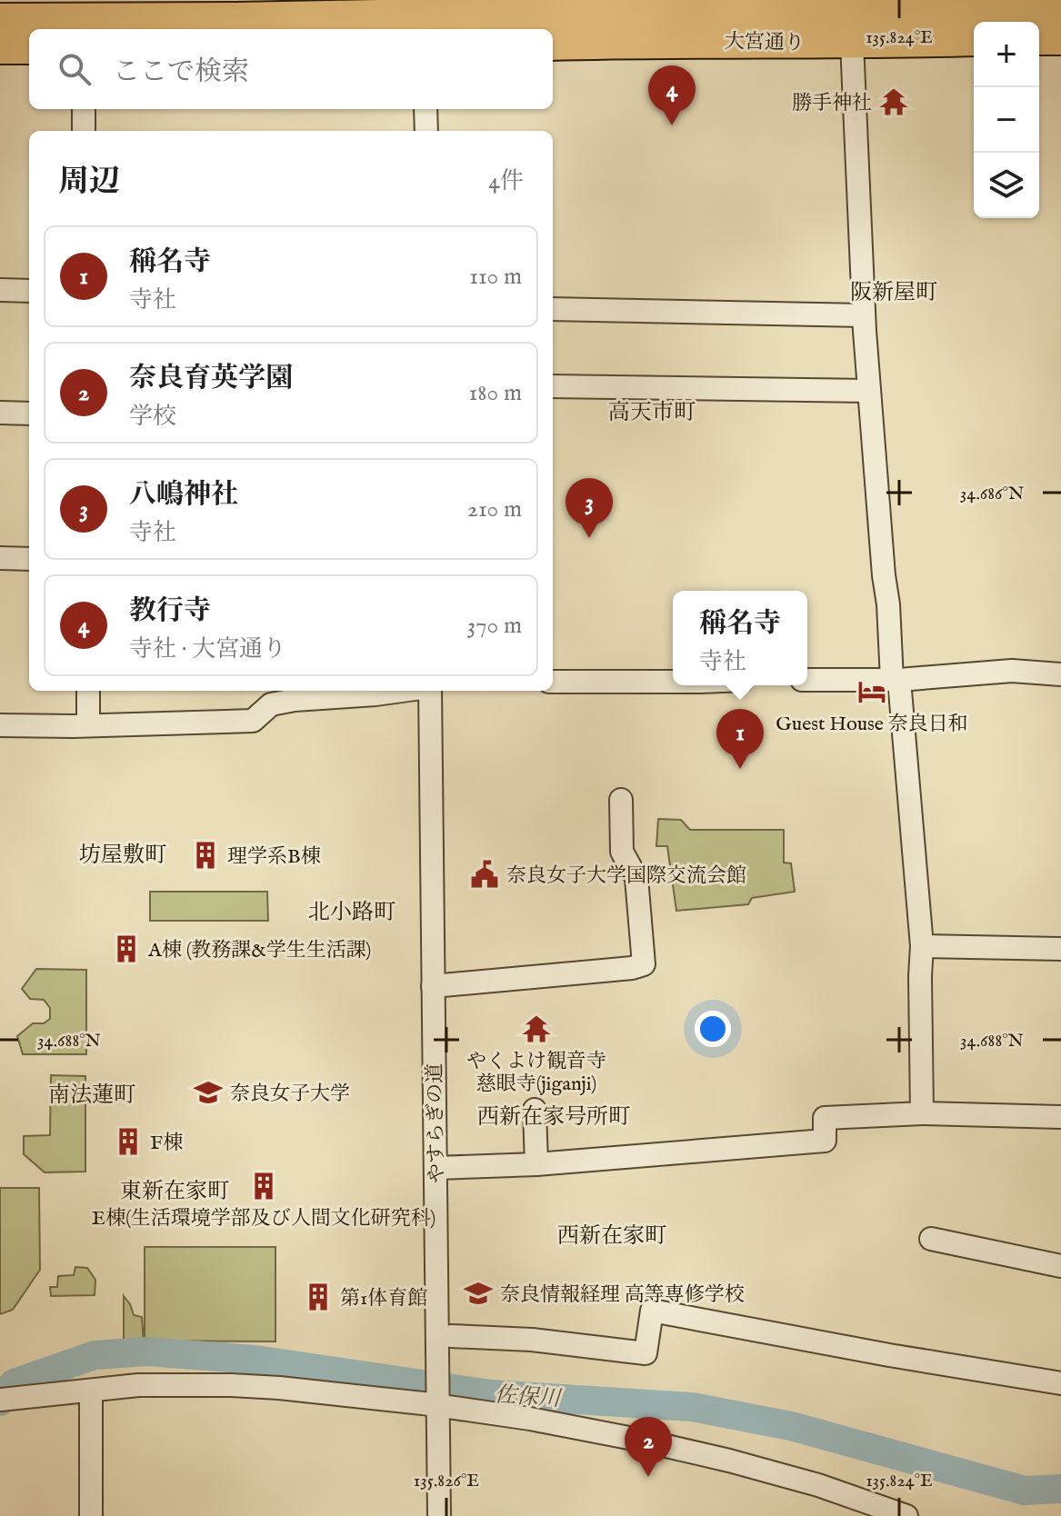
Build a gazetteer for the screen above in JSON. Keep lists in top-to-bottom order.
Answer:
{
  "streets": {
    "highway": ["大宮通り"],
    "street": ["やすらぎの道"]
  },
  "districts": [
    "阪新屋町",
    "高天市町",
    "坊屋敷町",
    "北小路町",
    "南法蓮町",
    "西新在家号所町",
    "東新在家町",
    "西新在家町"
  ],
  "water": ["佐保川"],
  "places": {
    "temple": ["勝手神社", "やくよけ観音寺 慈眼寺(jiganji)"],
    "hotel": ["Guest House 奈良日和"],
    "building": [
      "理学系B棟",
      "A棟 (教務課&学生生活課)",
      "F棟",
      "E棟(生活環境学部及び人間文化研究科)",
      "第1体育館"
    ],
    "public building": ["奈良女子大学国際交流会館"],
    "school or university": ["奈良女子大学", "奈良情報経理 高等専修学校"]
  },
  "page": {
    "map_buttons": ["+", "−"],
    "search": "ここで検索",
    "pins": [
      "4",
      "3",
      "1",
      "2"
    ],
    "heading": ["周辺", "4件"],
    "list": [
      {
        "mark": "1",
        "name": "稱名寺",
        "note": "寺社",
        "value": "110 m"
      },
      {
        "mark": "2",
        "name": "奈良育英学園",
        "note": "学校",
        "value": "180 m"
      },
      {
        "mark": "3",
        "name": "八嶋神社",
        "note": "寺社",
        "value": "210 m"
      },
      {
        "mark": "4",
        "name": "教行寺",
        "note": "寺社 · 大宮通り",
        "value": "370 m"
      }
    ],
    "popup": ["稱名寺", "寺社"]
  },
  "coordinates": [
    "135.824°E",
    "34.686°N",
    "34.688°N",
    "135.826°E"
  ]
}
